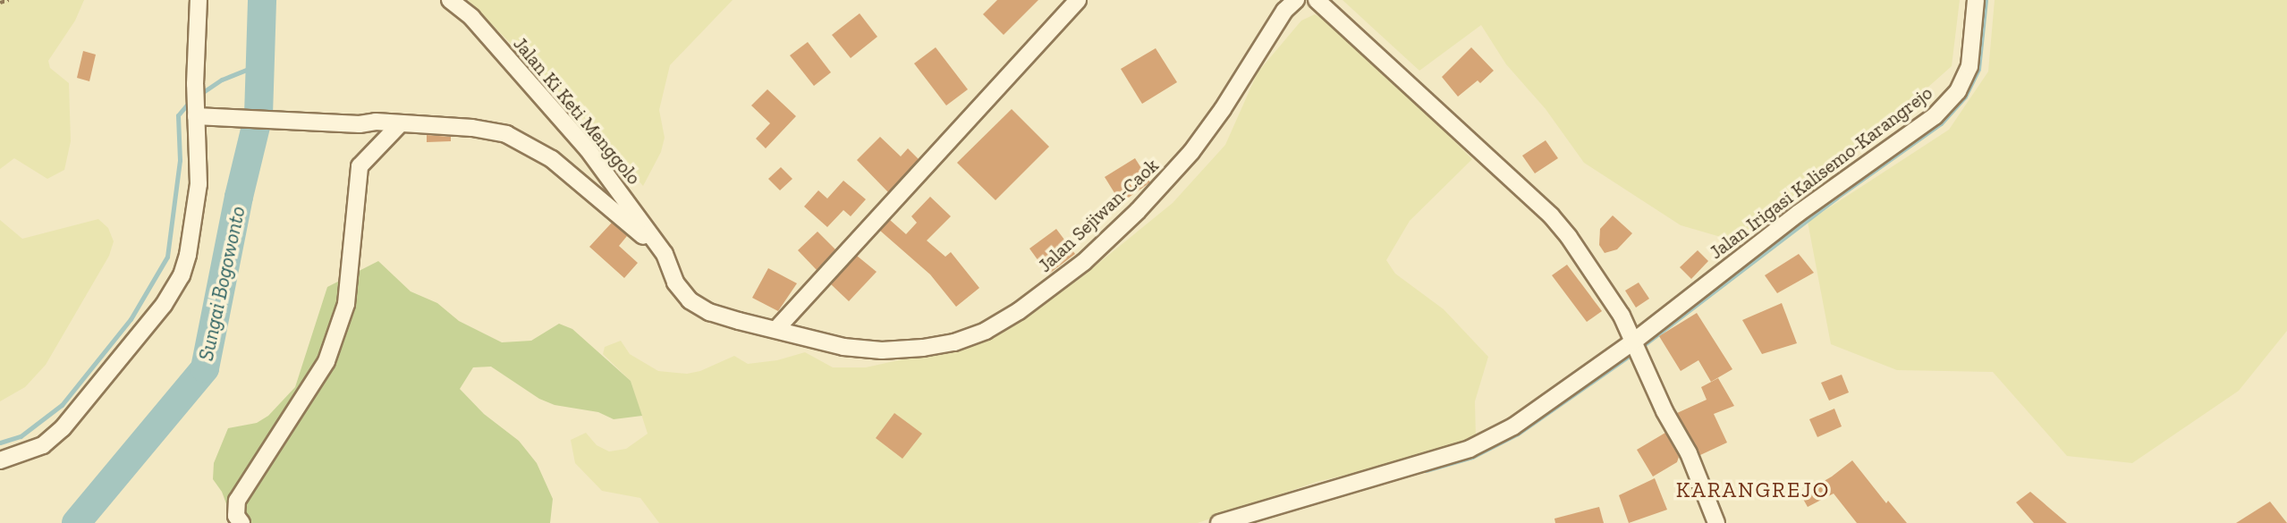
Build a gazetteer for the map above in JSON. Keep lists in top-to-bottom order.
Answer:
{
  "streets": {
    "street": ["Jalan Ki Keti Menggolo", "Jalan Irigasi Kalisemo-Karangrejo", "Jalan Sejiwan-Caok"]
  },
  "crossings": [
    ["Jalan Ki Keti Menggolo", "Jalan Sejiwan-Caok"]
  ],
  "districts": ["KARANGREJO"],
  "water": ["Sungai Bogowonto"]
}
